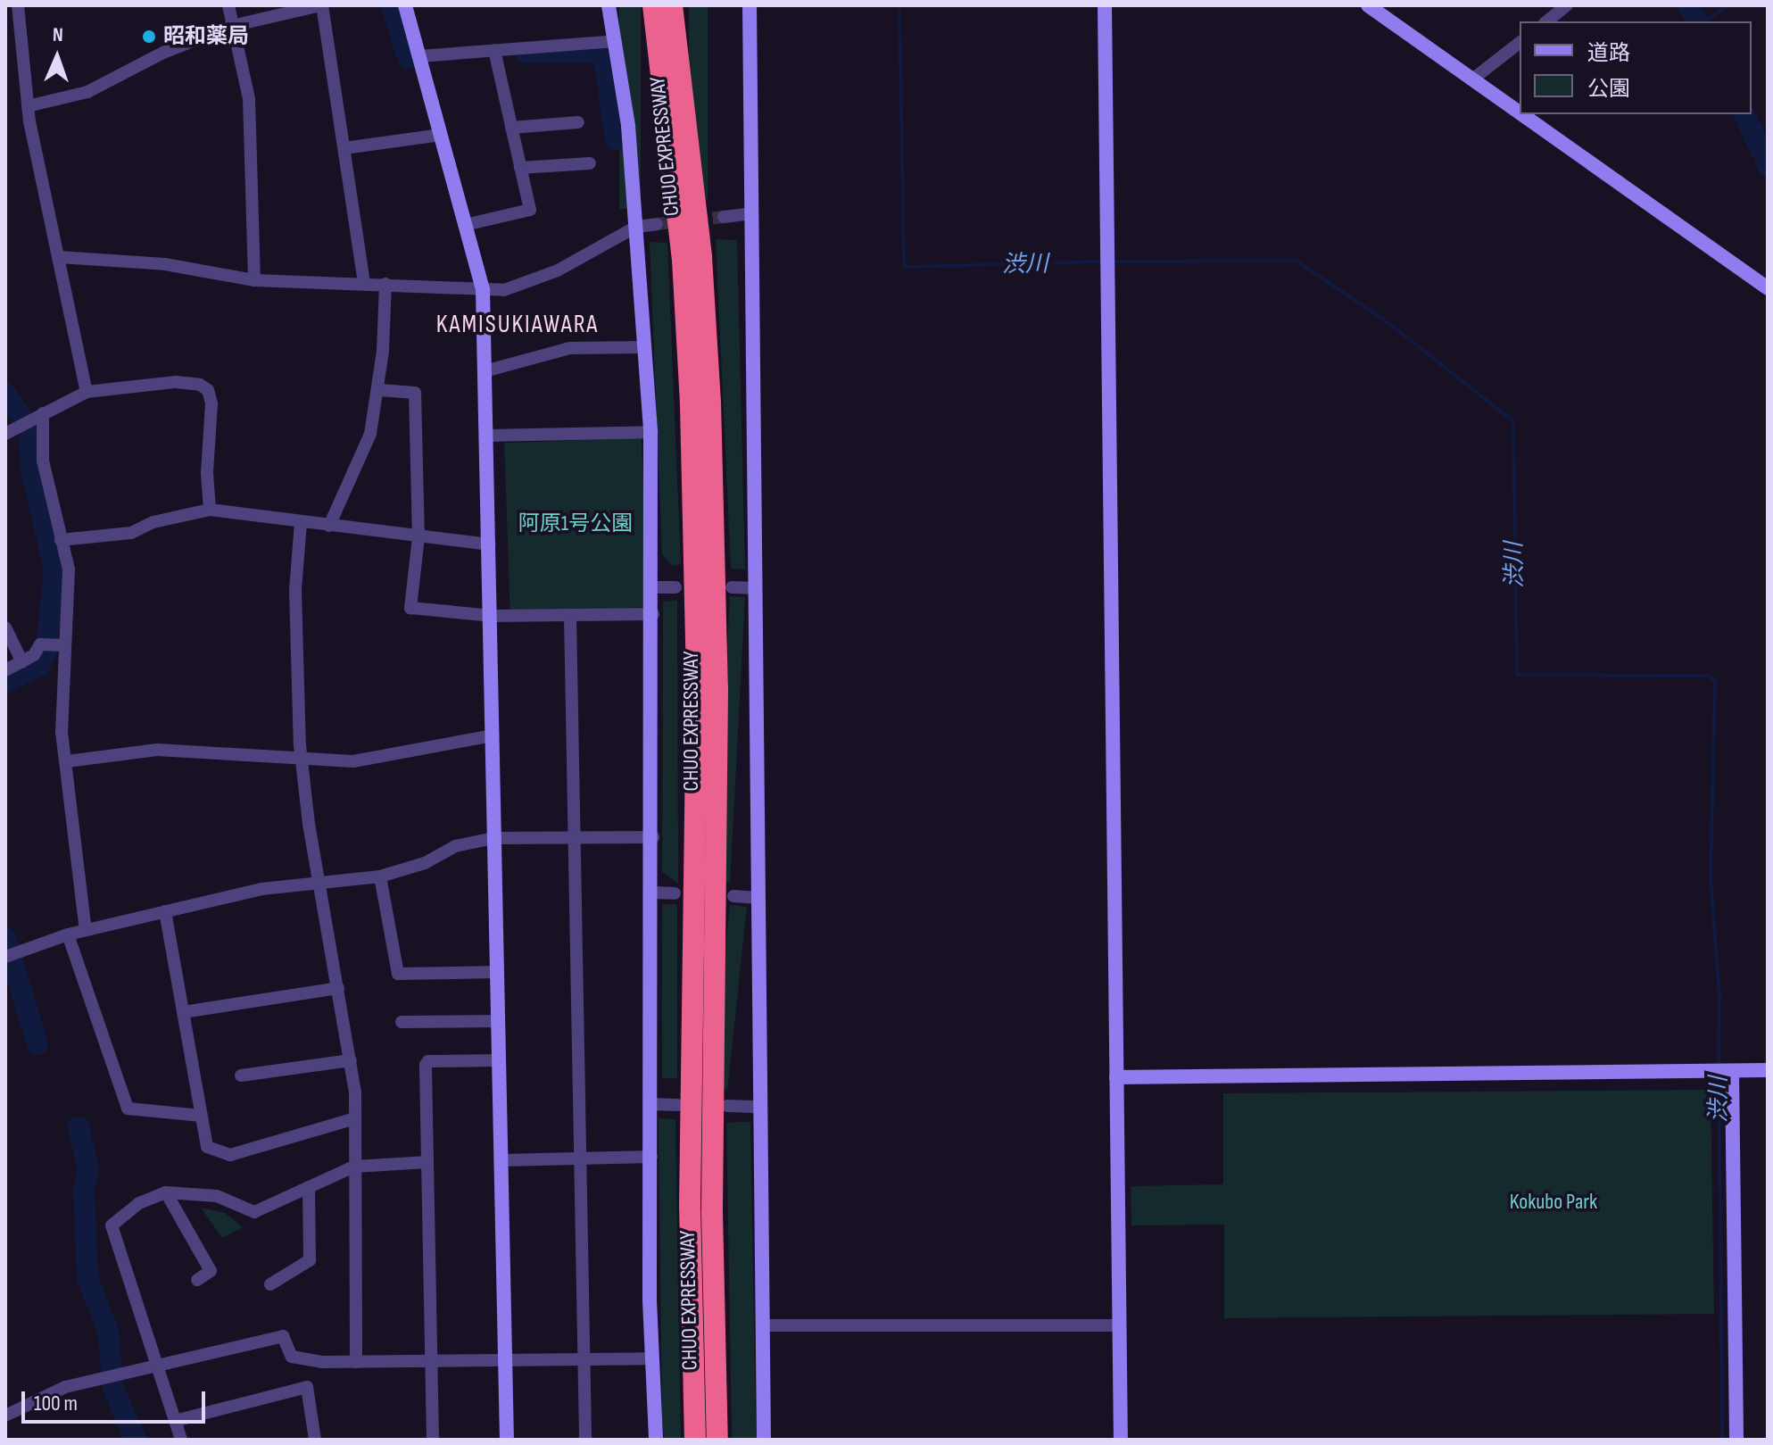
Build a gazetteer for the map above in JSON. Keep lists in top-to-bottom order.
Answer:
{
  "streets": {
    "highway": ["CHUO EXPRESSWAY"]
  },
  "districts": ["KAMISUKIAWARA"],
  "water": ["渋川"],
  "parks": ["阿原1号公園", "Kokubo Park"],
  "places": ["昭和薬局"],
  "legend": ["道路", "公園"],
  "scale_bar": "100 m",
  "north": "top"
}
